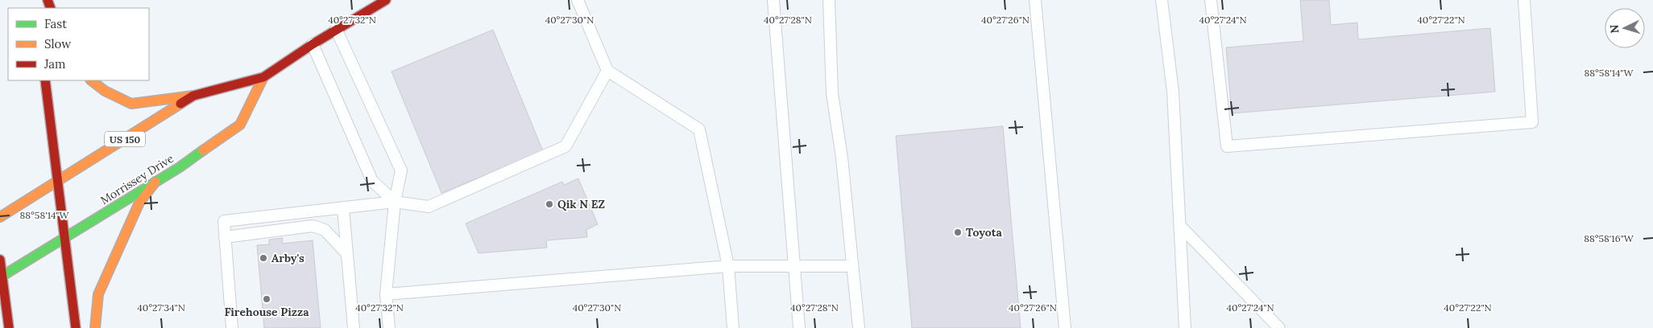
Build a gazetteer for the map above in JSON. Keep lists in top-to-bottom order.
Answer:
{
  "streets": {
    "main road": ["US 150", "Morrissey Drive"]
  },
  "places": [
    "Qik N EZ",
    "Toyota",
    "Arby's",
    "Firehouse Pizza"
  ],
  "legend": ["Fast", "Slow", "Jam"],
  "north": "left",
  "coordinates": [
    "40°27'32\"N",
    "40°27'30\"N",
    "40°27'28\"N",
    "40°27'26\"N",
    "40°27'24\"N",
    "40°27'22\"N",
    "88°58'14\"W",
    "88°58'16\"W",
    "40°27'34\"N"
  ]
}
